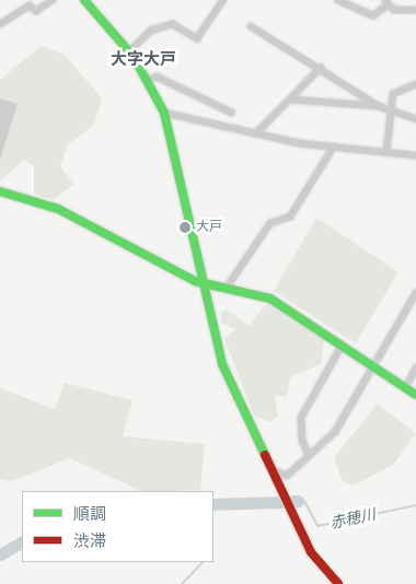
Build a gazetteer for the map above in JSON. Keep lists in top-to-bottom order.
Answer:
{
  "districts": ["大字大戸"],
  "water": ["赤穂川"],
  "places": ["大戸"],
  "legend": ["順調", "渋滞"]
}
